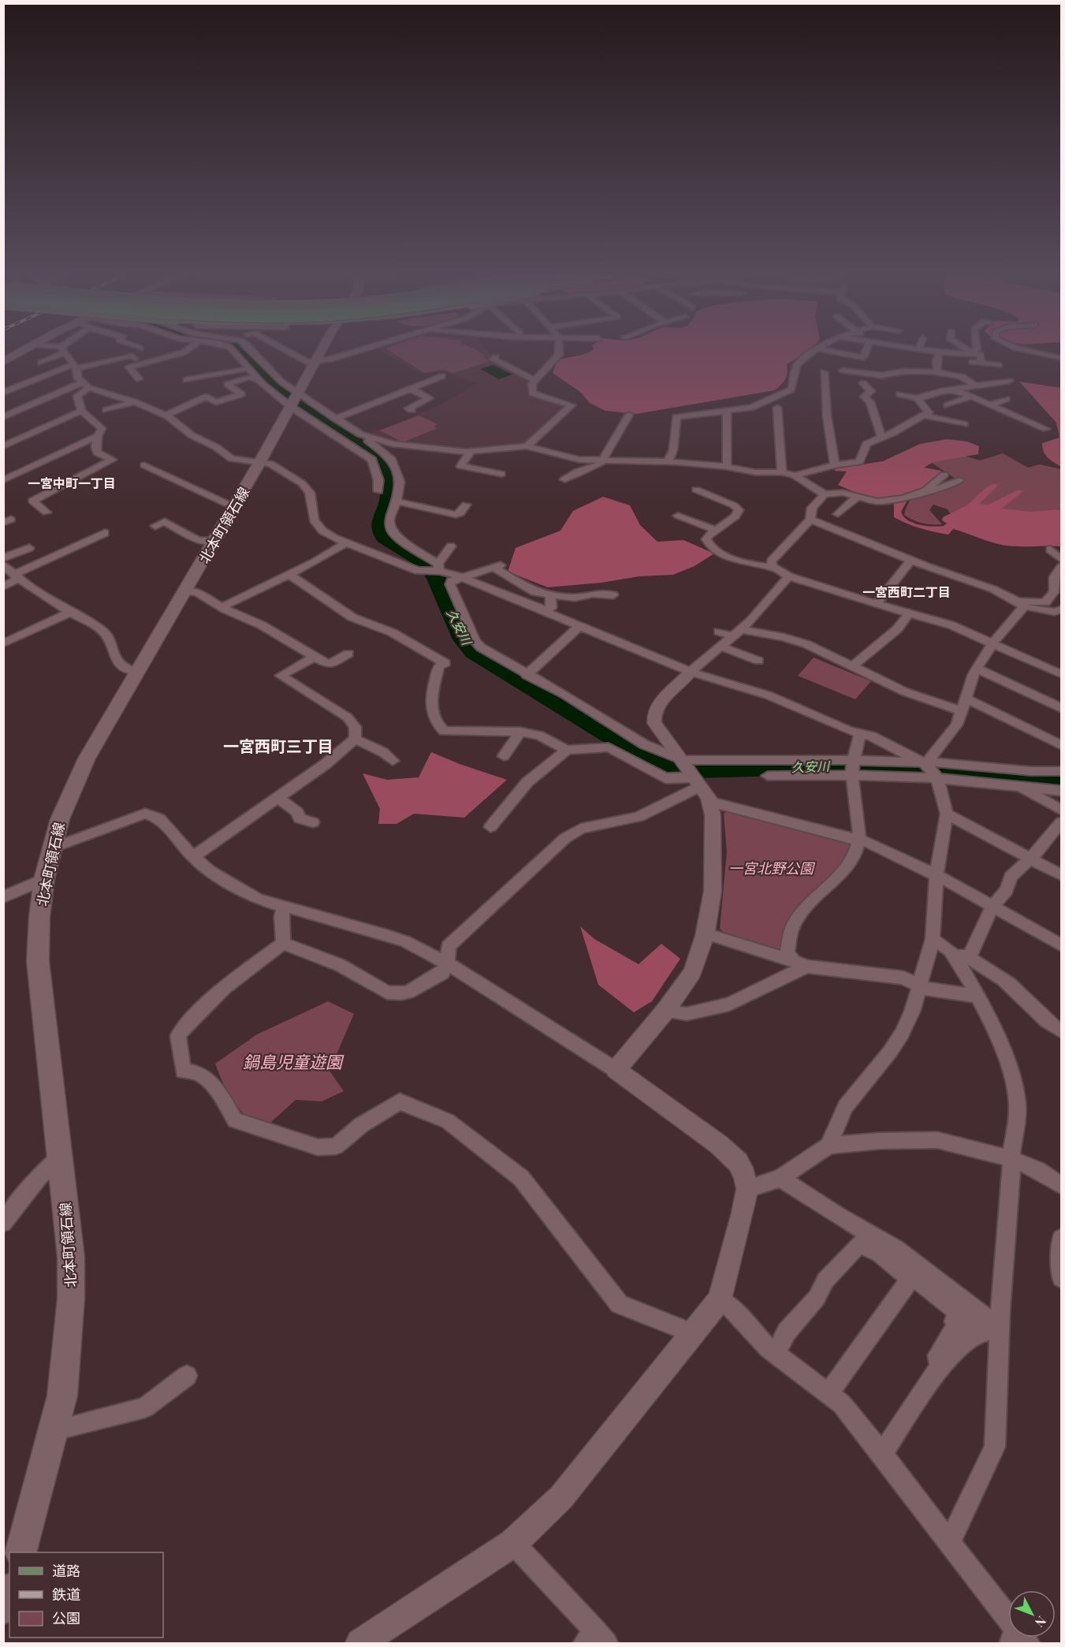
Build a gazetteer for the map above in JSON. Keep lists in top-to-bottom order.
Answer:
{
  "streets": {
    "main road": ["北本町領石線"]
  },
  "districts": ["一宮中町一丁目", "一宮西町二丁目", "一宮西町三丁目"],
  "water": ["久安川"],
  "parks": ["一宮北野公園", "鍋島児童遊園"],
  "legend": ["道路", "鉄道", "公園"],
  "north": "bottom right"
}
